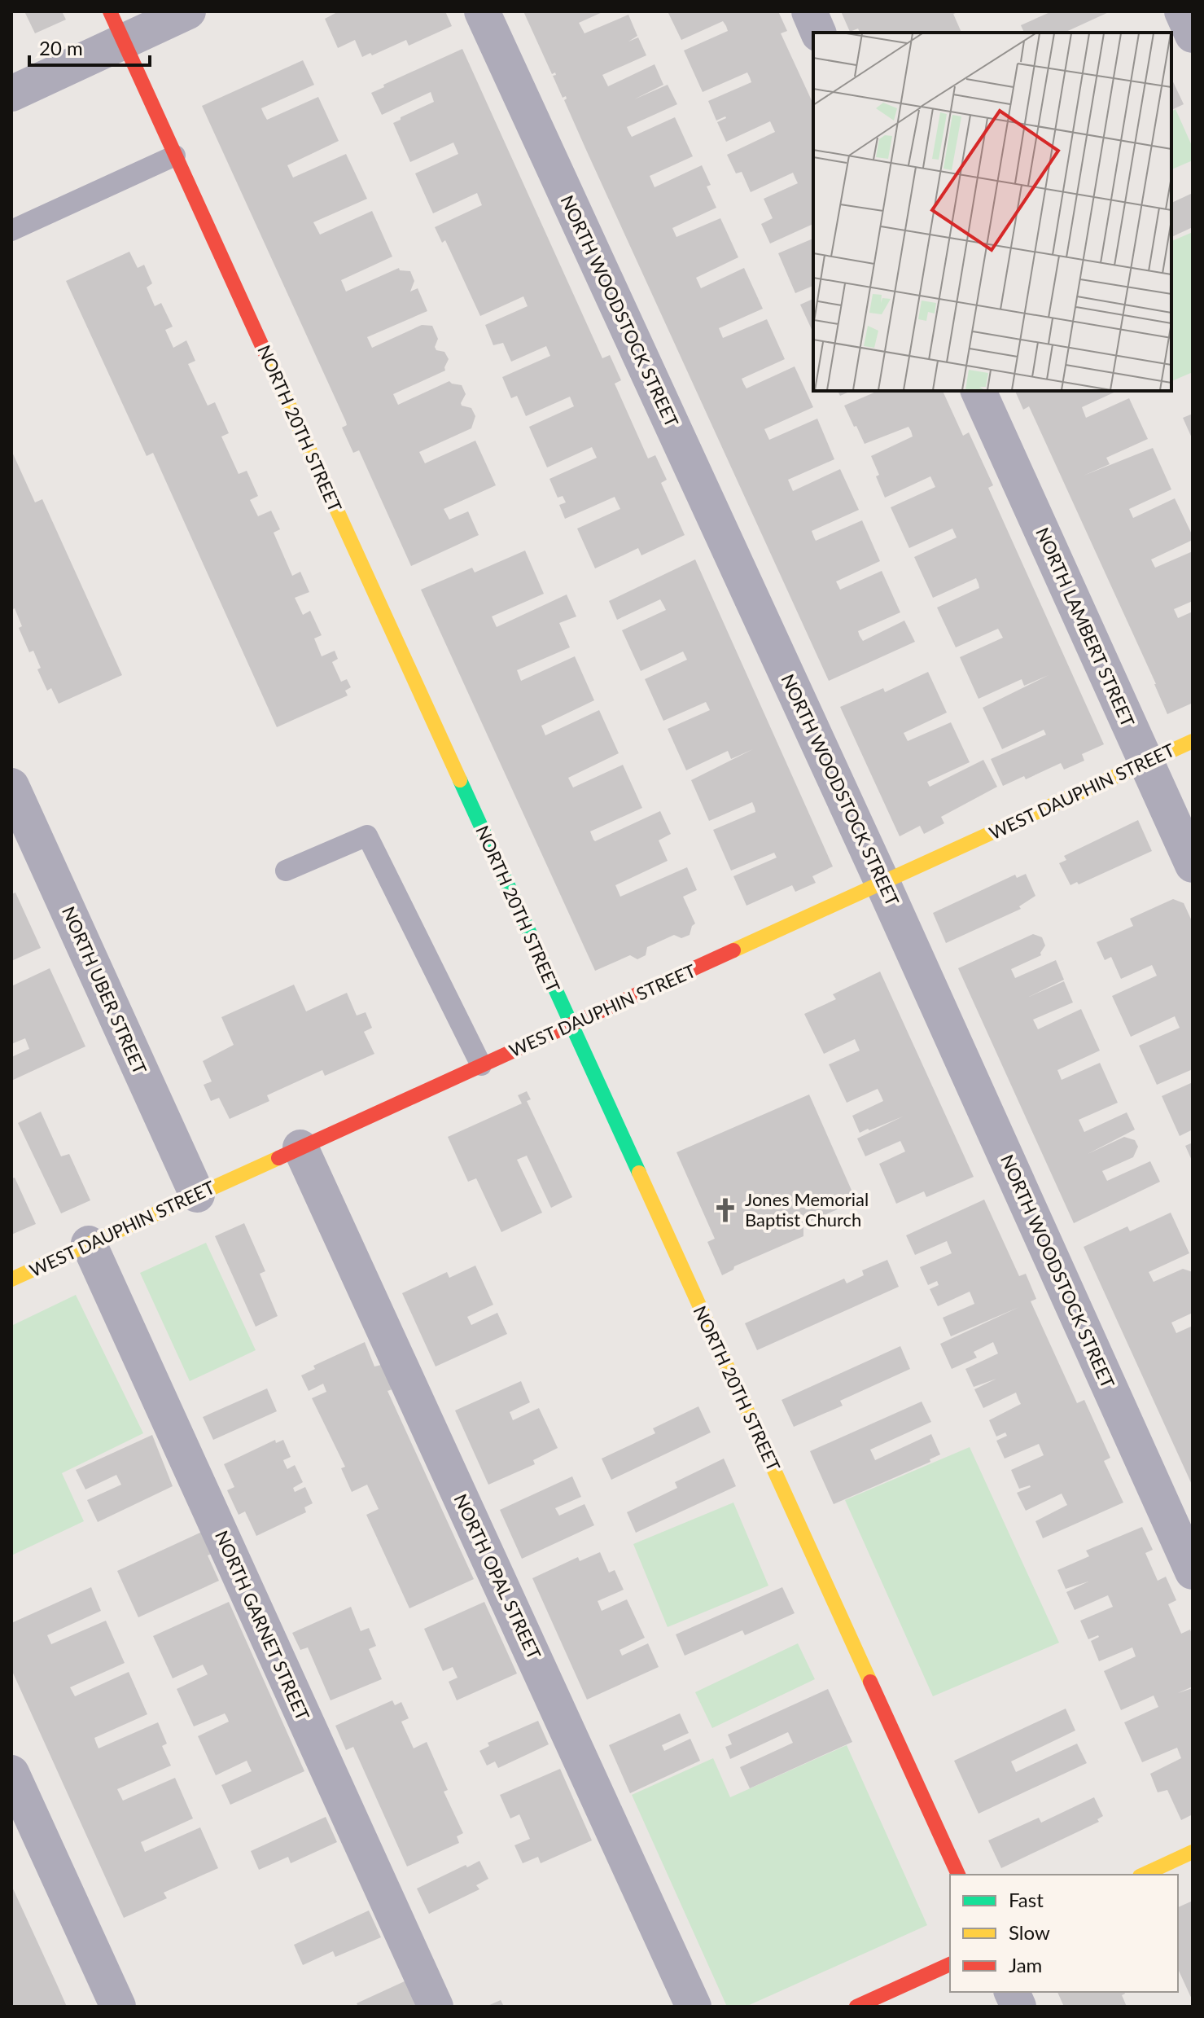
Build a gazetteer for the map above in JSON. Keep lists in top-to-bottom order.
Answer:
{
  "streets": {
    "street": [
      "NORTH WOODSTOCK STREET",
      "NORTH 20TH STREET",
      "NORTH LAMBERT STREET",
      "WEST DAUPHIN STREET",
      "NORTH UBER STREET",
      "NORTH OPAL STREET",
      "NORTH GARNET STREET"
    ]
  },
  "crossings": [
    ["NORTH WOODSTOCK STREET", "WEST DAUPHIN STREET"],
    ["NORTH 20TH STREET", "WEST DAUPHIN STREET"],
    ["NORTH LAMBERT STREET", "WEST DAUPHIN STREET"],
    ["WEST DAUPHIN STREET", "NORTH UBER STREET"],
    ["WEST DAUPHIN STREET", "NORTH OPAL STREET"],
    ["WEST DAUPHIN STREET", "NORTH GARNET STREET"]
  ],
  "places": {
    "church": ["Jones Memorial Baptist Church"]
  },
  "legend": ["Fast", "Slow", "Jam"],
  "scale_bar": "20 m"
}
